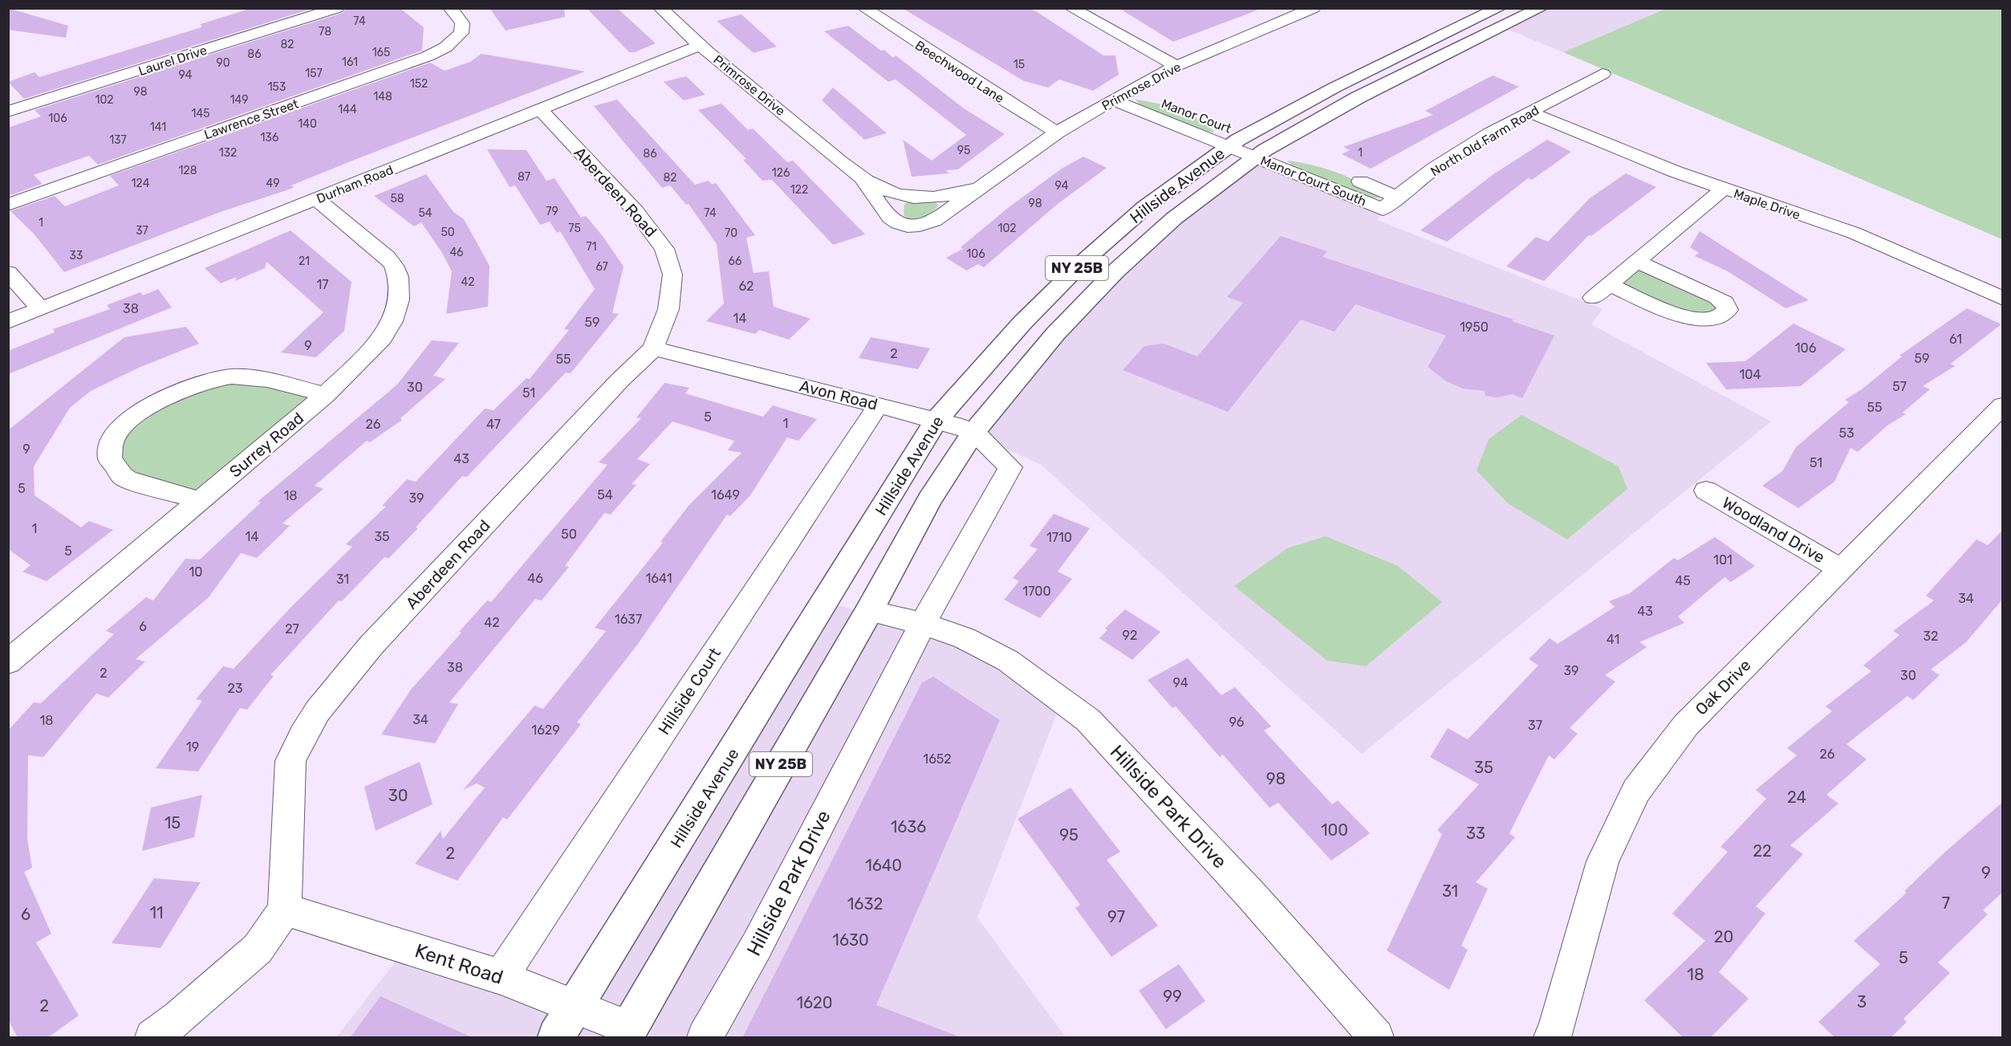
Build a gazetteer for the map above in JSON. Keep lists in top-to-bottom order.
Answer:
{
  "streets": {
    "main road": ["Hillside Avenue", "NY 25B"],
    "street": [
      "Laurel Drive",
      "Beechwood Lane",
      "Primrose Drive",
      "Manor Court",
      "Lawrence Street",
      "North Old Farm Road",
      "Manor Court South",
      "Durham Road",
      "Aberdeen Road",
      "Maple Drive",
      "Avon Road",
      "Surrey Road",
      "Woodland Drive",
      "Oak Drive",
      "Hillside Court",
      "Hillside Park Drive",
      "Kent Road"
    ]
  },
  "crossings": [
    ["Beechwood Lane", "Primrose Drive"],
    ["Primrose Drive", "Manor Court"],
    ["Primrose Drive", "Durham Road"],
    ["Manor Court", "Manor Court South"],
    ["Manor Court", "Hillside Avenue"],
    ["North Old Farm Road", "Manor Court South"],
    ["North Old Farm Road", "Maple Drive"],
    ["Manor Court South", "Hillside Avenue"],
    ["Durham Road", "Aberdeen Road"],
    ["Durham Road", "Surrey Road"],
    ["Hillside Avenue", "Avon Road"],
    ["Hillside Avenue", "Hillside Park Drive"],
    ["Hillside Avenue", "Kent Road"],
    ["Aberdeen Road", "Avon Road"],
    ["Aberdeen Road", "Kent Road"],
    ["Avon Road", "Hillside Court"],
    ["Avon Road", "Hillside Park Drive"],
    ["Woodland Drive", "Oak Drive"],
    ["Hillside Court", "Kent Road"]
  ],
  "house_numbers": [
    "74",
    "78",
    "82",
    "165",
    "86",
    "161",
    "90",
    "15",
    "157",
    "94",
    "152",
    "153",
    "98",
    "148",
    "102",
    "149",
    "144",
    "145",
    "106",
    "140",
    "141",
    "136",
    "137",
    "95",
    "132",
    "1",
    "86",
    "128",
    "126",
    "87",
    "82",
    "124",
    "49",
    "94",
    "122",
    "58",
    "98",
    "79",
    "54",
    "74",
    "1",
    "75",
    "102",
    "37",
    "50",
    "70",
    "71",
    "46",
    "106",
    "33",
    "21",
    "66",
    "67",
    "42",
    "17",
    "62",
    "38",
    "14",
    "59",
    "1950",
    "61",
    "9",
    "106",
    "2",
    "59",
    "55",
    "104",
    "57",
    "30",
    "51",
    "55",
    "5",
    "1",
    "26",
    "47",
    "53",
    "9",
    "43",
    "51",
    "5",
    "54",
    "1649",
    "18",
    "39",
    "1",
    "50",
    "14",
    "35",
    "1710",
    "5",
    "101",
    "10",
    "46",
    "1641",
    "31",
    "45",
    "1700",
    "34",
    "43",
    "1637",
    "42",
    "6",
    "27",
    "92",
    "32",
    "41",
    "38",
    "39",
    "2",
    "30",
    "94",
    "23",
    "34",
    "18",
    "96",
    "37",
    "1629",
    "19",
    "26",
    "1652",
    "35",
    "98",
    "30",
    "24",
    "15",
    "1636",
    "100",
    "33",
    "95",
    "22",
    "2",
    "1640",
    "9",
    "31",
    "7",
    "1632",
    "11",
    "6",
    "97",
    "20",
    "1630",
    "5",
    "18",
    "99",
    "3",
    "1620",
    "2"
  ]
}
